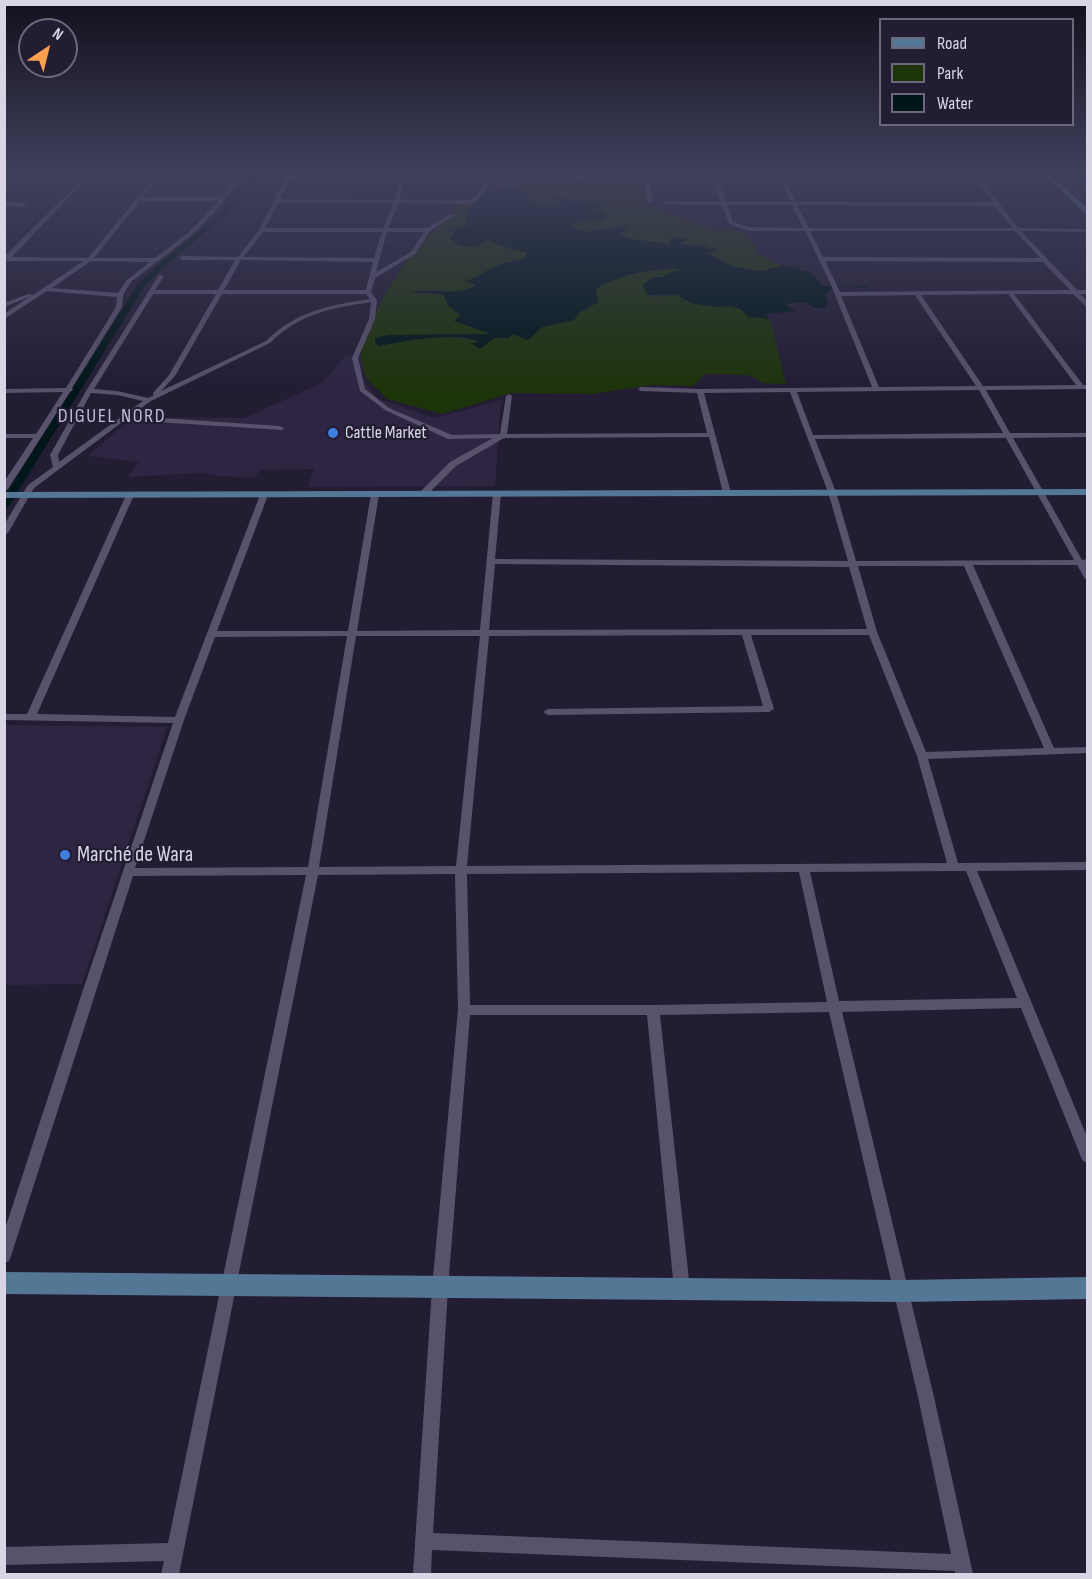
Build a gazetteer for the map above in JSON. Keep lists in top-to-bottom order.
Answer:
{
  "districts": ["DIGUEL NORD"],
  "places": ["Cattle Market", "Marché de Wara"],
  "legend": ["Road", "Park", "Water"],
  "north": "top right"
}
